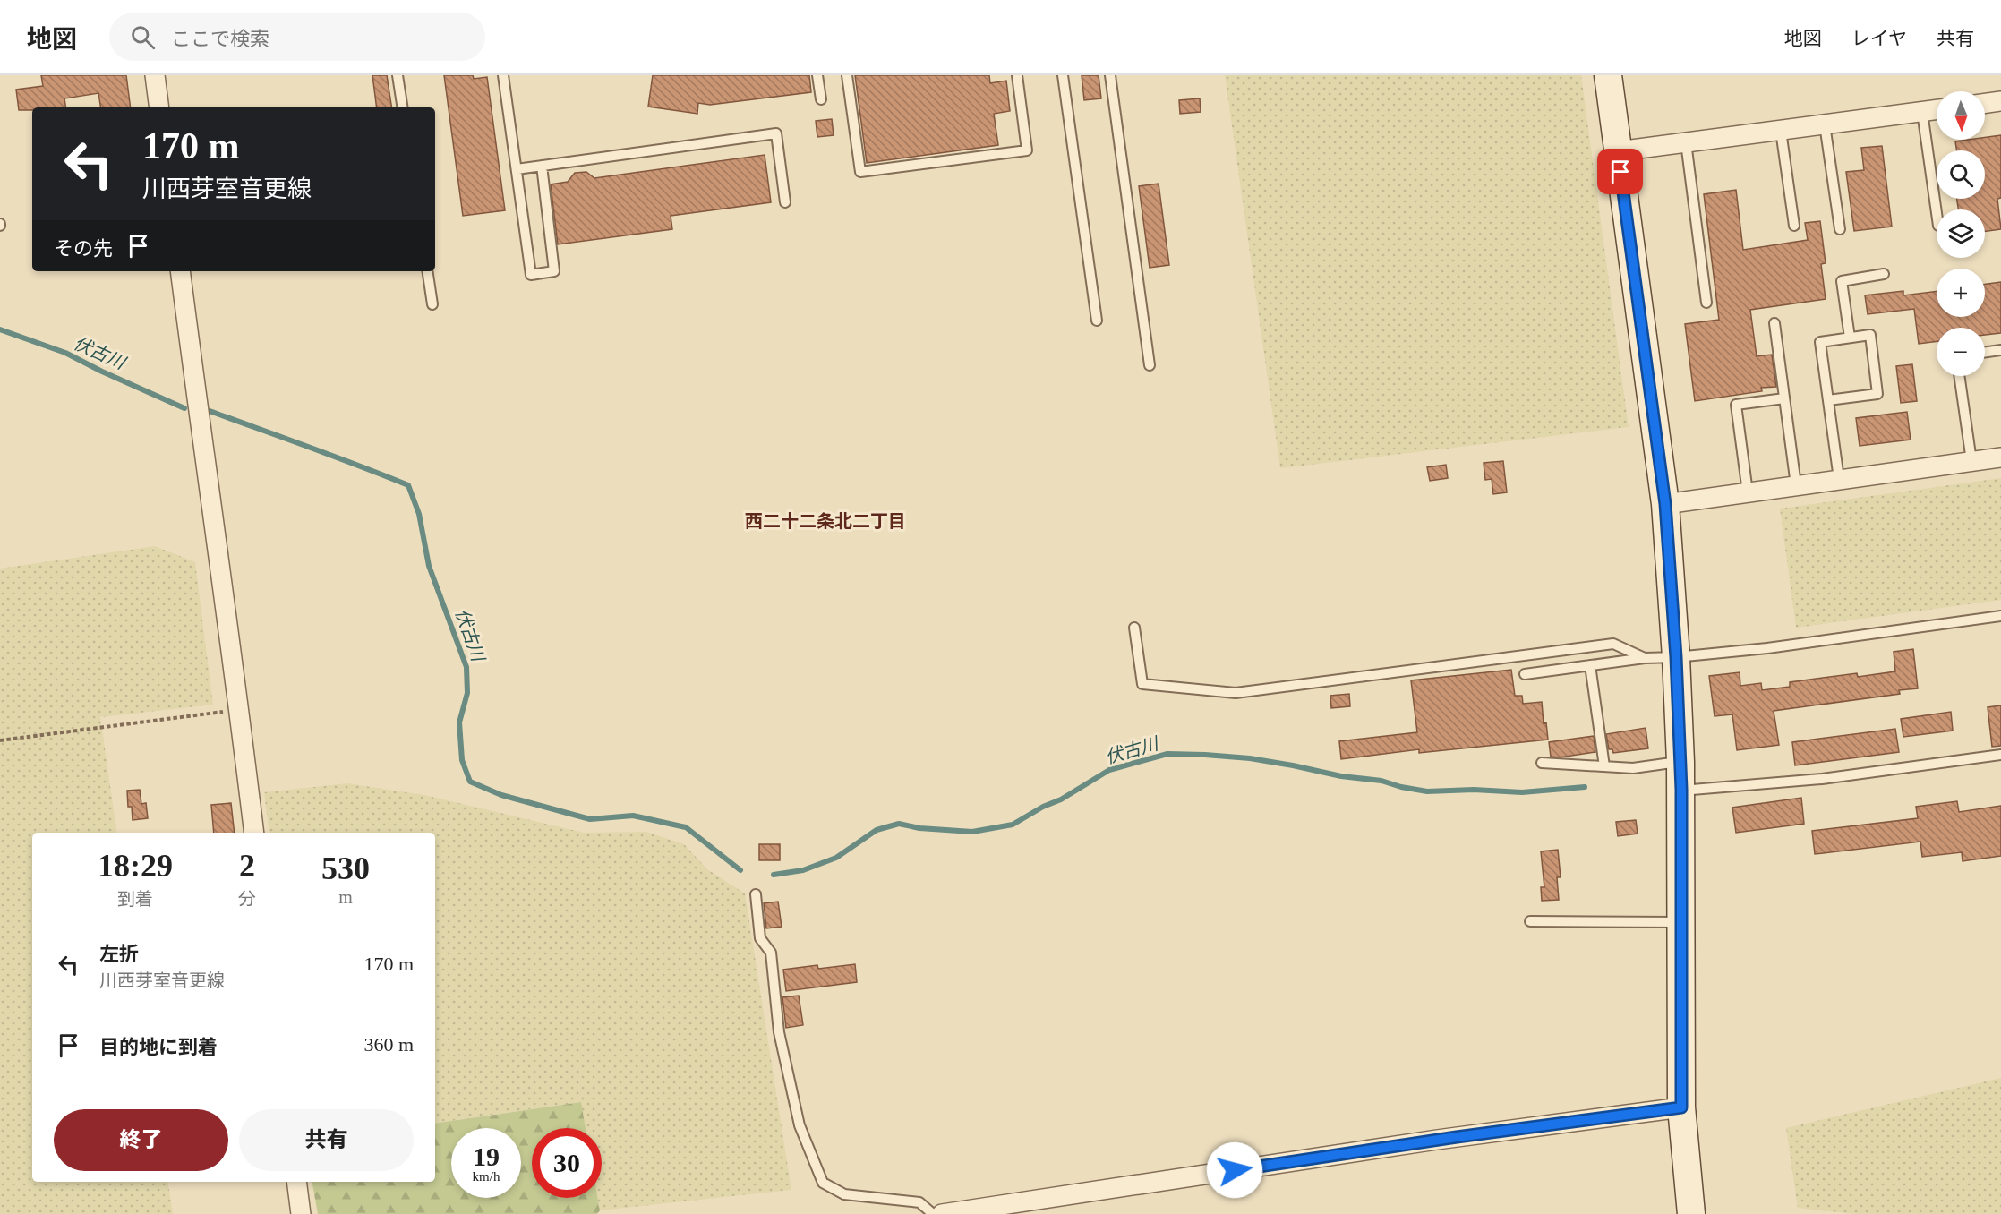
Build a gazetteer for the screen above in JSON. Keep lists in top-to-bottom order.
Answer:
{
  "districts": ["西二十二条北二丁目"],
  "water": ["伏古川"],
  "north": "bottom",
  "page": {
    "header": "地図",
    "search": "ここで検索",
    "nav": ["地図", "レイヤ", "共有"],
    "map_buttons": ["+", "−"],
    "turn": ["170 m", "川西芽室音更線"],
    "then": "その先",
    "eta": [
      "18:29",
      "到着",
      "2",
      "分",
      "530",
      "m"
    ],
    "list": [
      {
        "name": "左折",
        "note": "川西芽室音更線",
        "value": "170 m"
      },
      {
        "name": "目的地に到着",
        "value": "360 m"
      }
    ],
    "buttons": ["終了", "共有"],
    "speed": "19 km/h",
    "limit": "30"
  }
}
